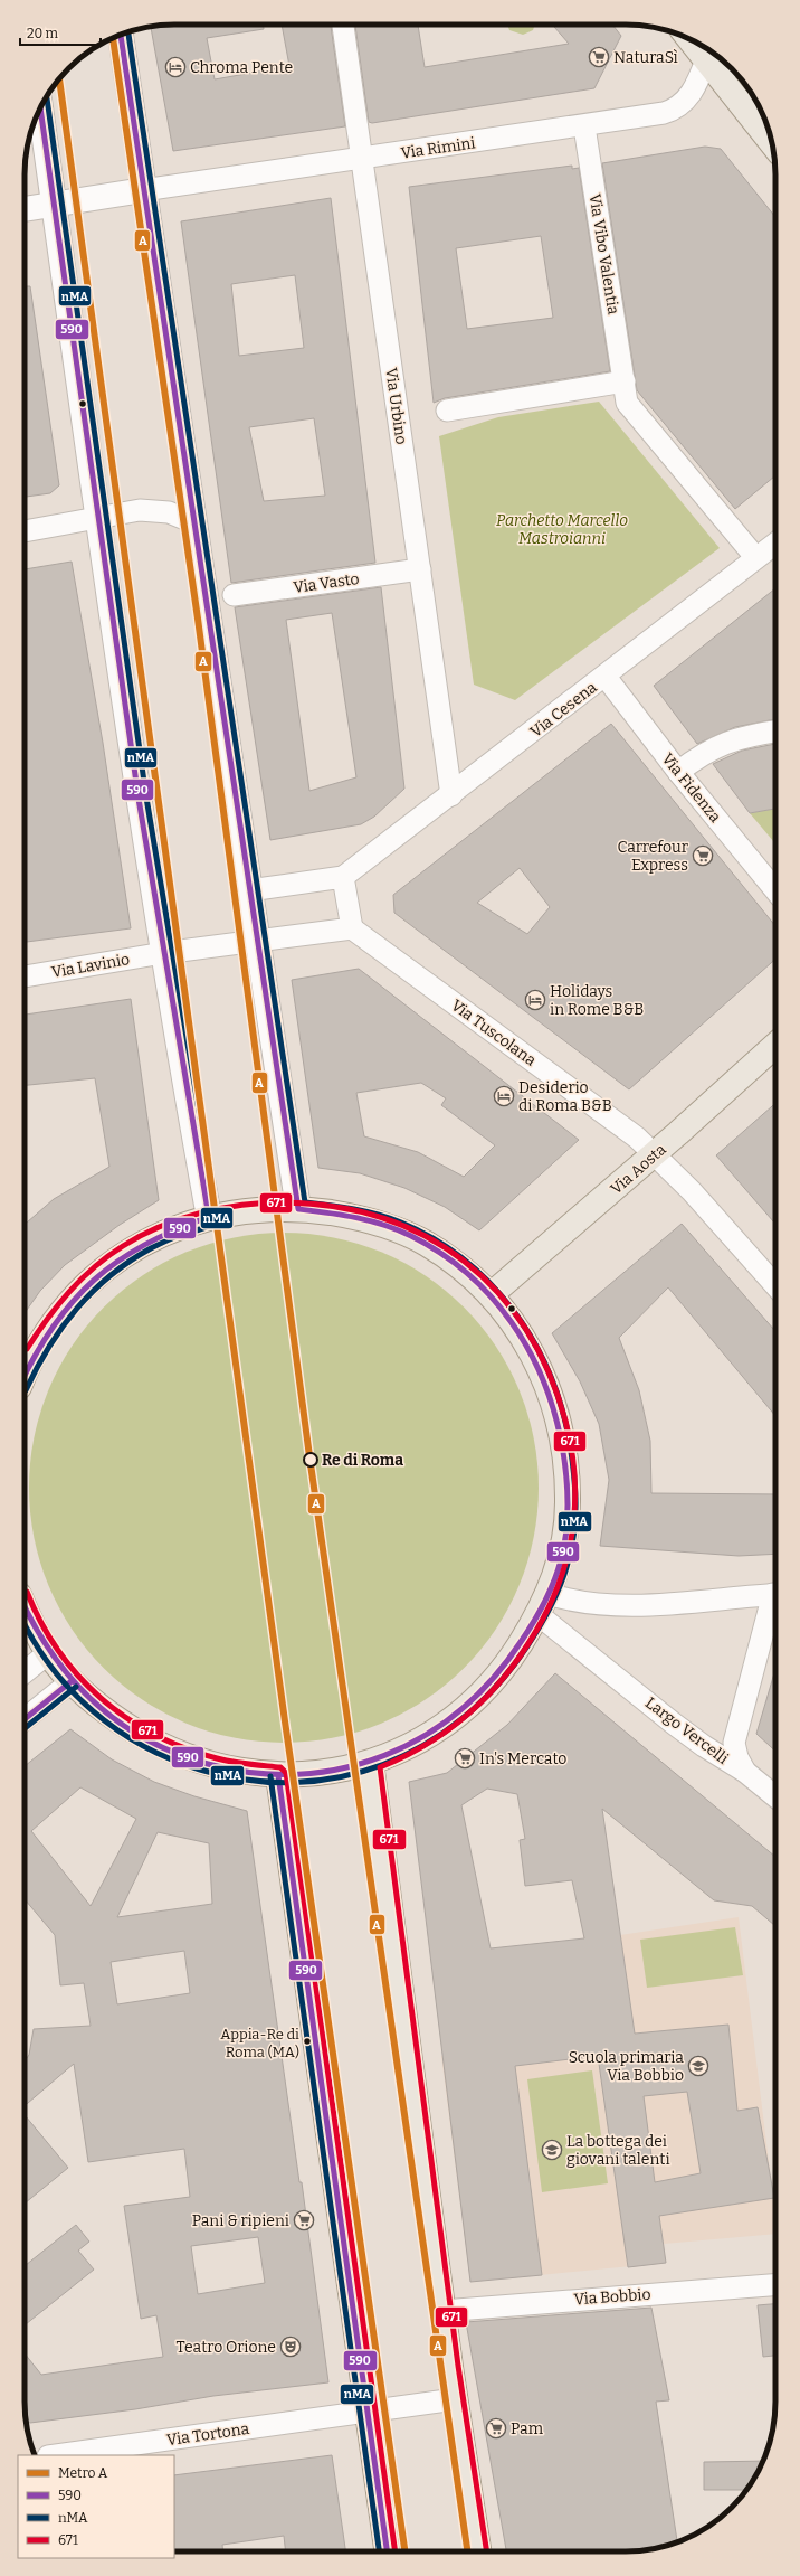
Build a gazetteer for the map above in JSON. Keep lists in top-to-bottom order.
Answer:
{
  "streets": {
    "main road": ["Via Aosta"],
    "street": [
      "Via Rimini",
      "Via Vibo Valentia",
      "Via Urbino",
      "Via Vasto",
      "Via Cesena",
      "Via Fidenza",
      "Via Lavinio",
      "Via Tuscolana",
      "Largo Vercelli",
      "Via Bobbio",
      "Via Tortona"
    ]
  },
  "crossings": [
    ["Via Rimini", "Via Vibo Valentia"],
    ["Via Rimini", "Via Urbino"],
    ["Via Vibo Valentia", "Via Cesena"],
    ["Via Urbino", "Via Vasto"],
    ["Via Urbino", "Via Cesena"],
    ["Via Cesena", "Via Fidenza"],
    ["Via Lavinio", "Via Tuscolana"],
    ["Via Tuscolana", "Via Aosta"]
  ],
  "parks": ["Parchetto Marcello Mastroianni"],
  "places": {
    "supermarket": [
      "NaturaSì",
      "Carrefour Express",
      "In's Mercato",
      "Pani & ripieni",
      "Pam"
    ],
    "hotel": ["Chroma Pente", "Holidays in Rome B&B", "Desiderio di Roma B&B"],
    "other": ["Re di Roma", "Appia-Re di Roma (MA)"],
    "school or university": ["Scuola primaria Via Bobbio", "La bottega dei giovani talenti"],
    "theatre": ["Teatro Orione"]
  },
  "lines": [
    "transit line nMA",
    "transit line 590",
    "metro line A",
    "transit line 671"
  ],
  "legend": [
    "Metro A",
    "590",
    "nMA",
    "671"
  ],
  "scale_bar": "20 m"
}
